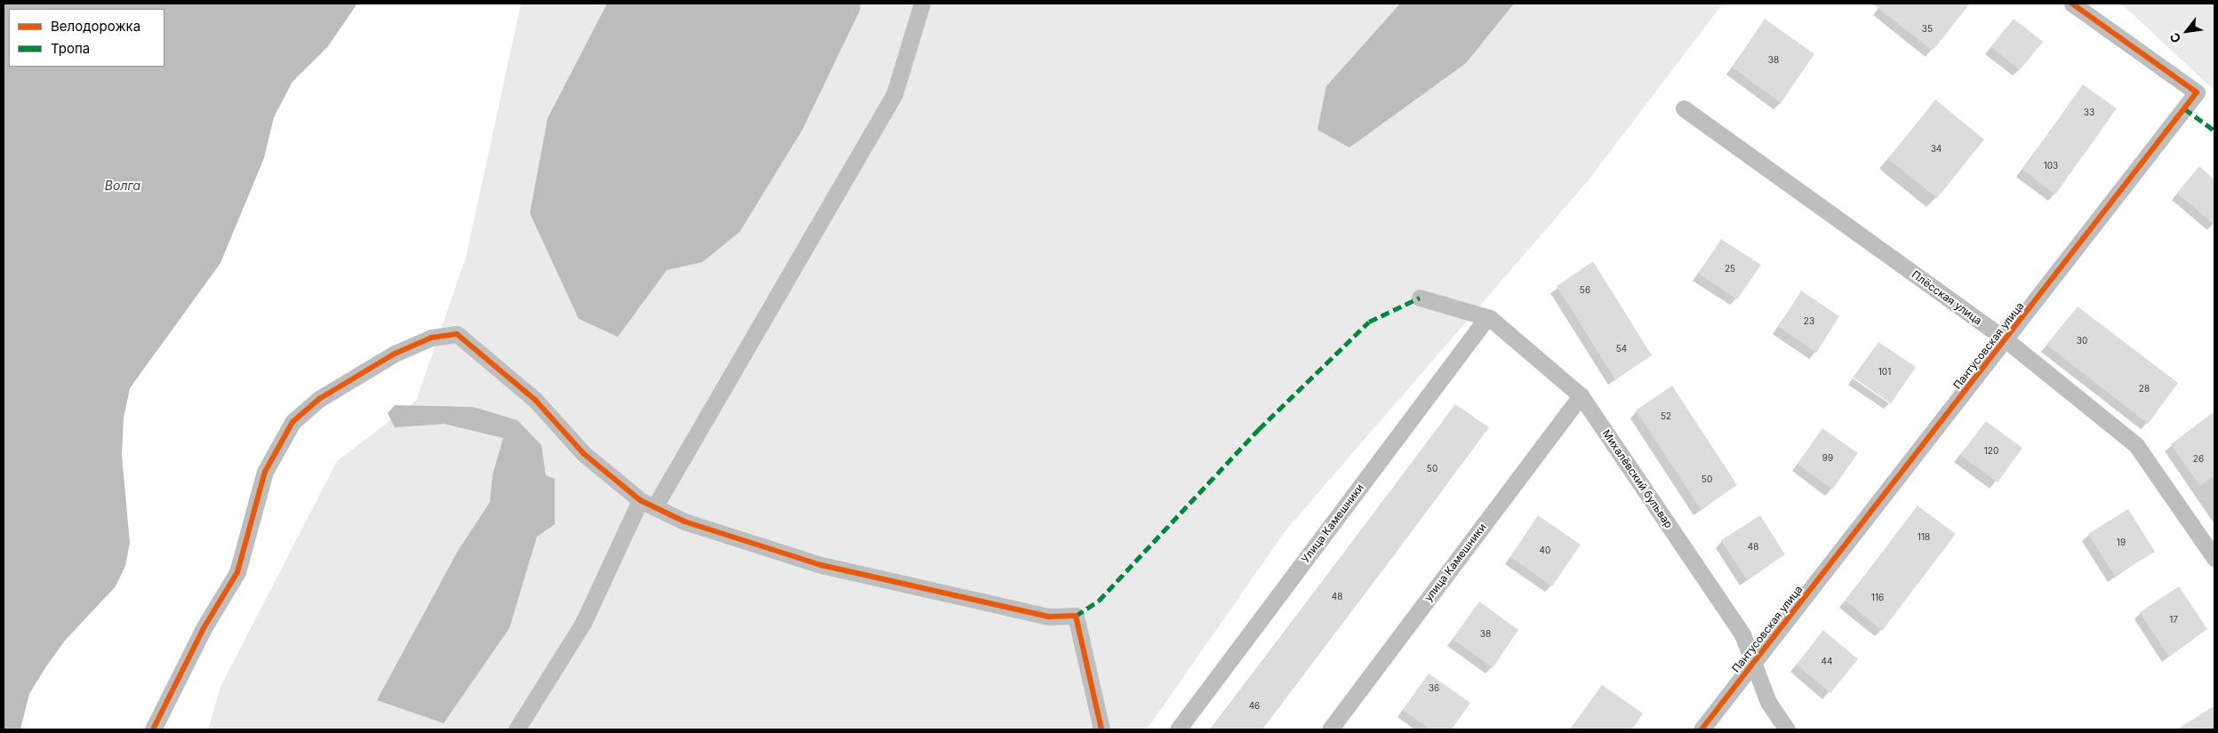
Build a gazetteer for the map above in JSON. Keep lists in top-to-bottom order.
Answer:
{
  "streets": {
    "street": [
      "Плёсская улица",
      "Пантусовская улица",
      "Михалёвский бульвар",
      "Улица Камешники",
      "улица Камешники"
    ]
  },
  "crossings": [
    ["Плёсская улица", "Пантусовская улица"],
    ["Пантусовская улица", "Михалёвский бульвар"],
    ["Михалёвский бульвар", "Улица Камешники"],
    ["Михалёвский бульвар", "улица Камешники"]
  ],
  "water": ["Волга"],
  "house_numbers": [
    "35",
    "38",
    "33",
    "34",
    "103",
    "25",
    "56",
    "23",
    "30",
    "54",
    "101",
    "28",
    "52",
    "120",
    "99",
    "26",
    "50",
    "50",
    "118",
    "19",
    "48",
    "40",
    "48",
    "116",
    "17",
    "38",
    "44",
    "36",
    "46"
  ],
  "legend": ["Велодорожка", "Тропа"],
  "north": "bottom left"
}
